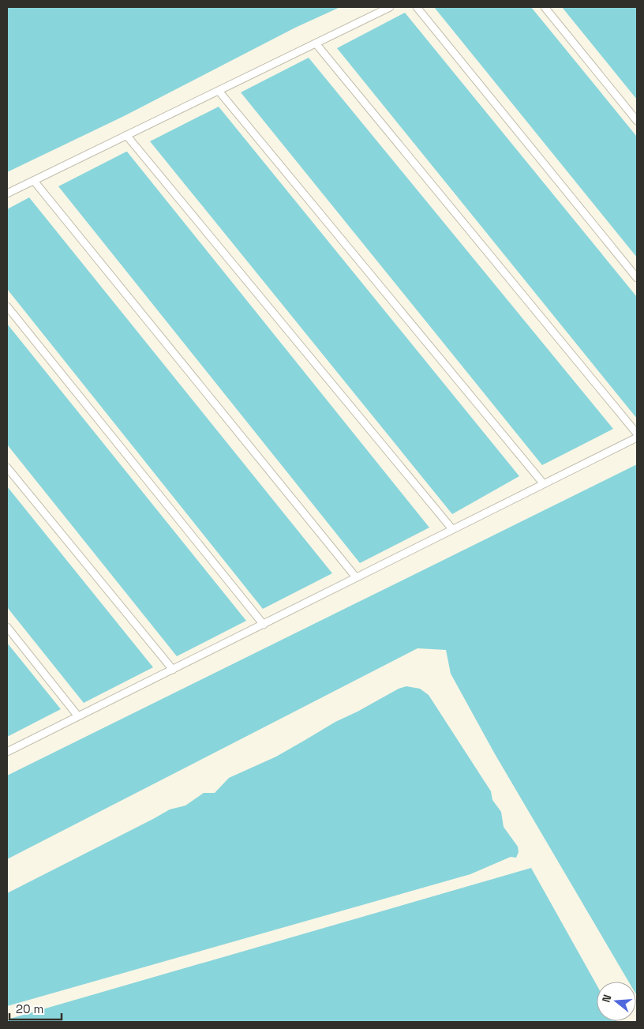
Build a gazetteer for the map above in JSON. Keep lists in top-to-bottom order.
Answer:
{
  "scale_bar": "20 m",
  "north": "left"
}
